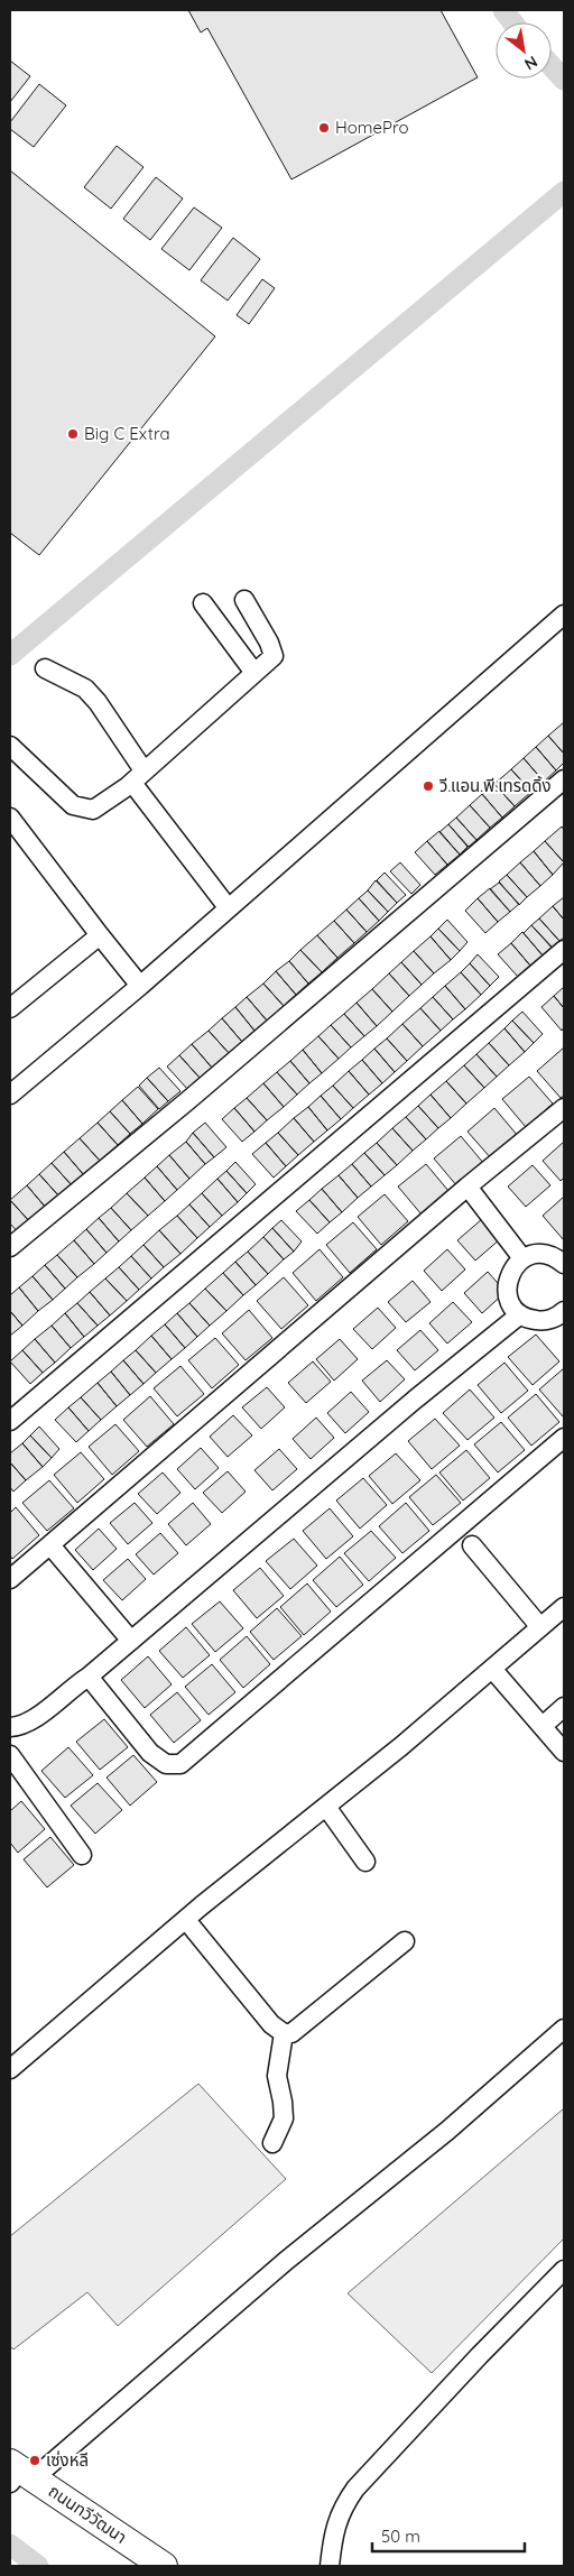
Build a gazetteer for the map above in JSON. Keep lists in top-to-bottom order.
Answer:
{
  "streets": {
    "main road": ["ถนนทวีวัฒนา"]
  },
  "places": [
    "HomePro",
    "Big C Extra",
    "วี.แอน.พี.เทรดดิ้ง",
    "เซ่งหลี"
  ],
  "scale_bar": "50 m",
  "north": "bottom right"
}
